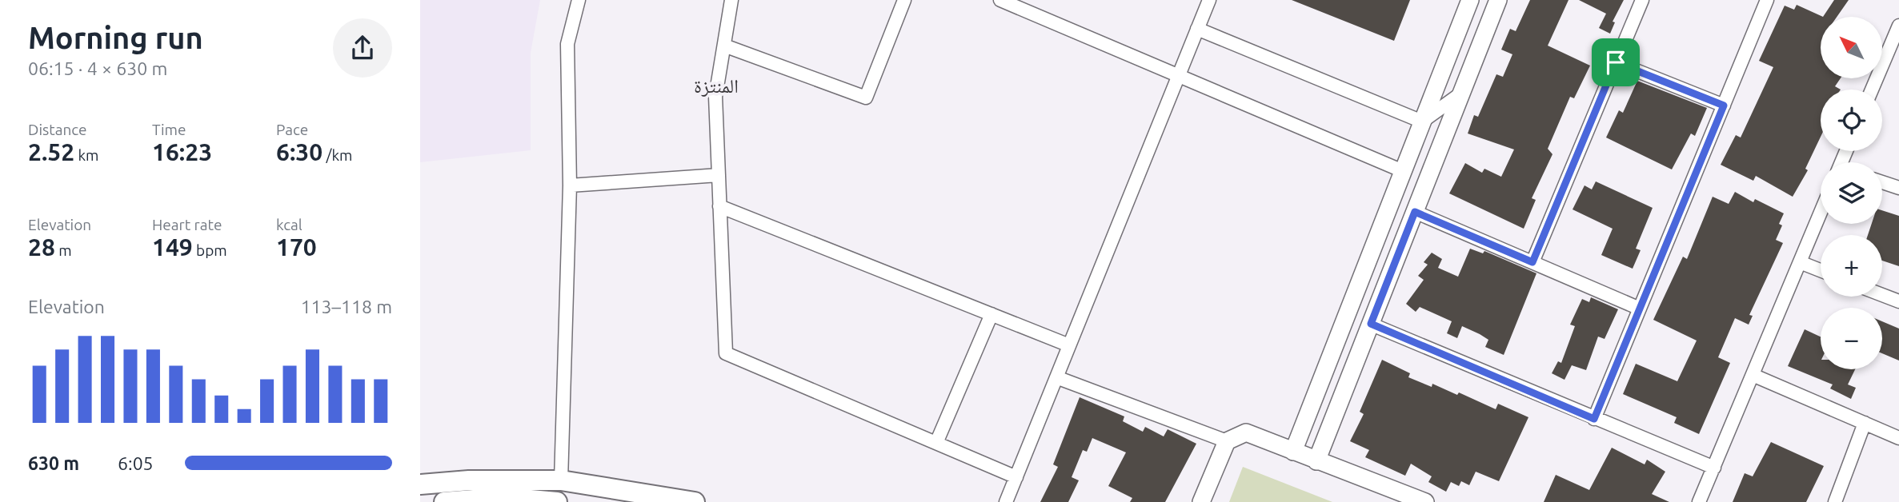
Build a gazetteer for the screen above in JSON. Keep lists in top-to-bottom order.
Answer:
{
  "districts": ["المنتزة"],
  "north": "top left",
  "page": {
    "heading": ["Morning run", "06:15 · 4 × 630 m"],
    "map_buttons": ["+", "−"],
    "stats": [
      ["Distance", "2.52 km"],
      ["Time", "16:23"],
      ["Pace", "6:30 /km"],
      ["Elevation", "28 m"],
      ["Heart rate", "149 bpm"],
      ["kcal", "170"]
    ],
    "chart": ["Elevation", "113–118 m"],
    "list": [
      {
        "name": "630 m",
        "note": "6:05"
      }
    ]
  }
}
